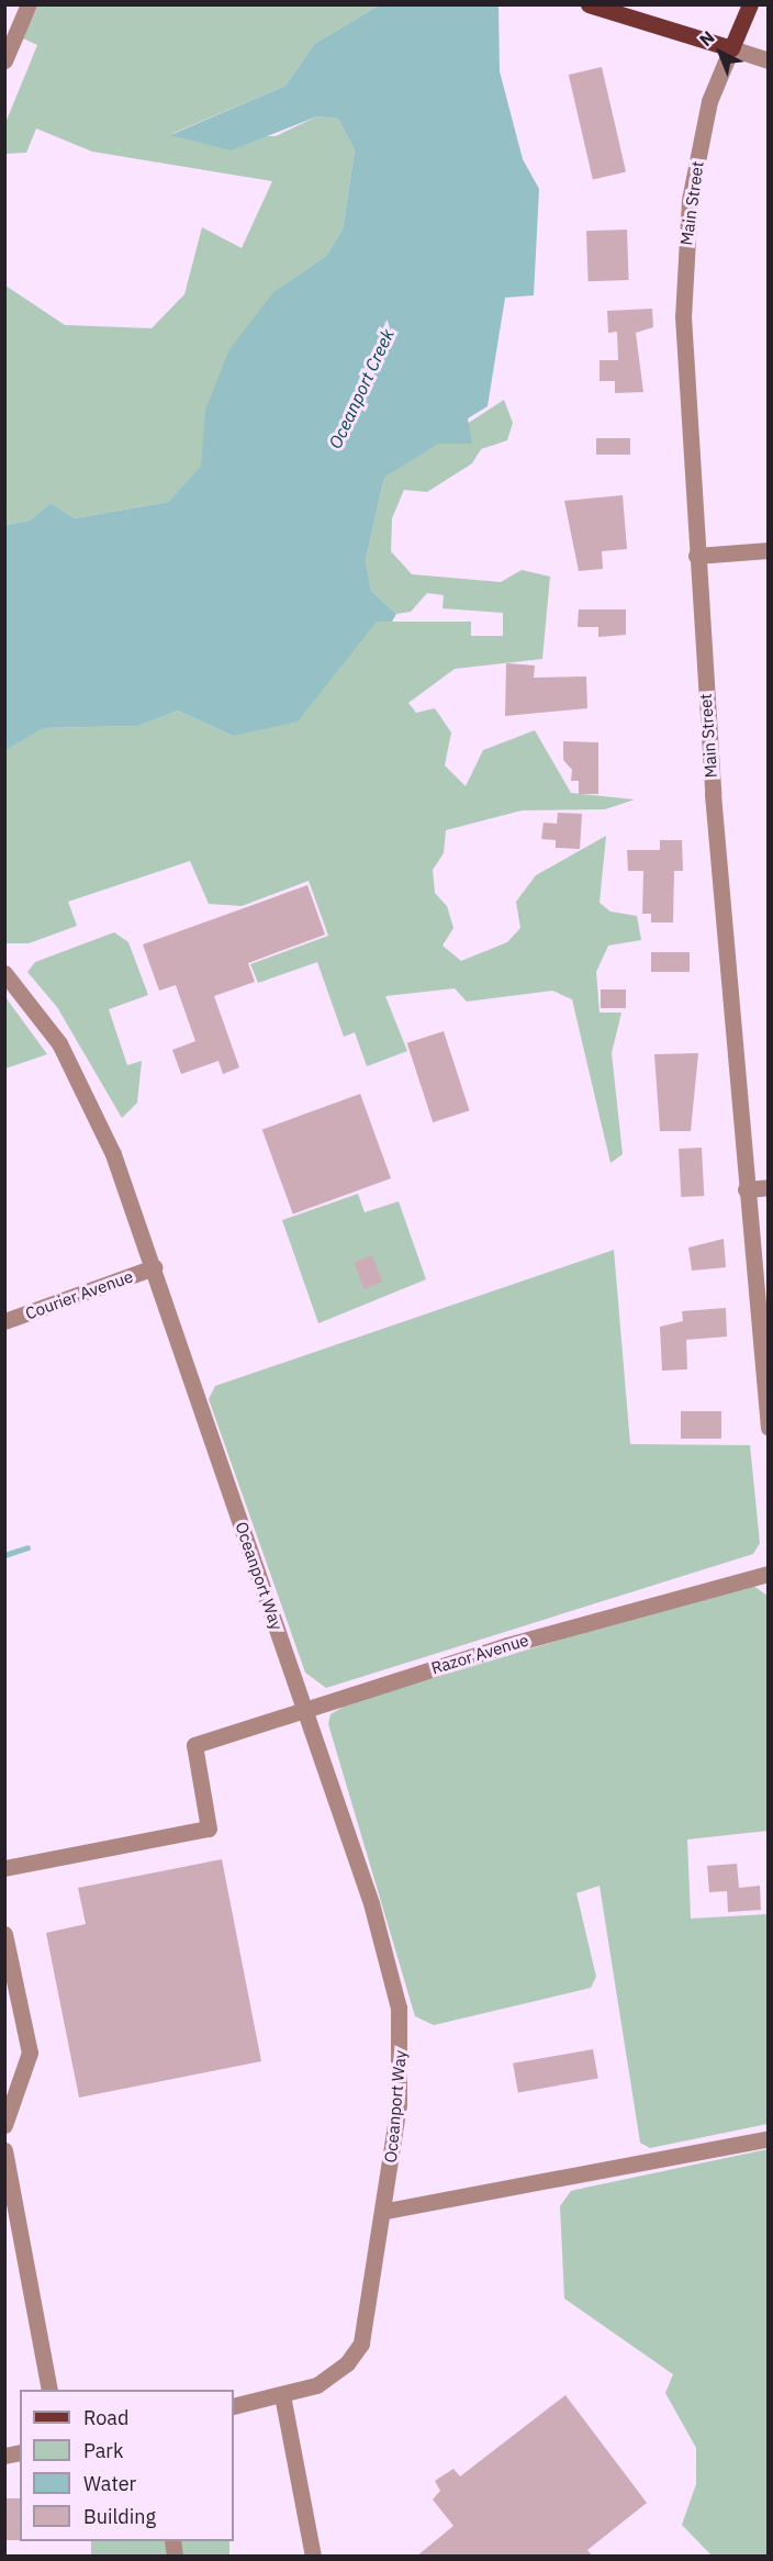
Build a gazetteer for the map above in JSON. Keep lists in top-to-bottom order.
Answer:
{
  "streets": {
    "street": [
      "Main Street",
      "Courier Avenue",
      "Oceanport Way",
      "Razor Avenue"
    ]
  },
  "crossings": [
    ["Courier Avenue", "Oceanport Way"],
    ["Oceanport Way", "Razor Avenue"]
  ],
  "water": ["Oceanport Creek"],
  "legend": [
    "Road",
    "Park",
    "Water",
    "Building"
  ],
  "north": "top left"
}
